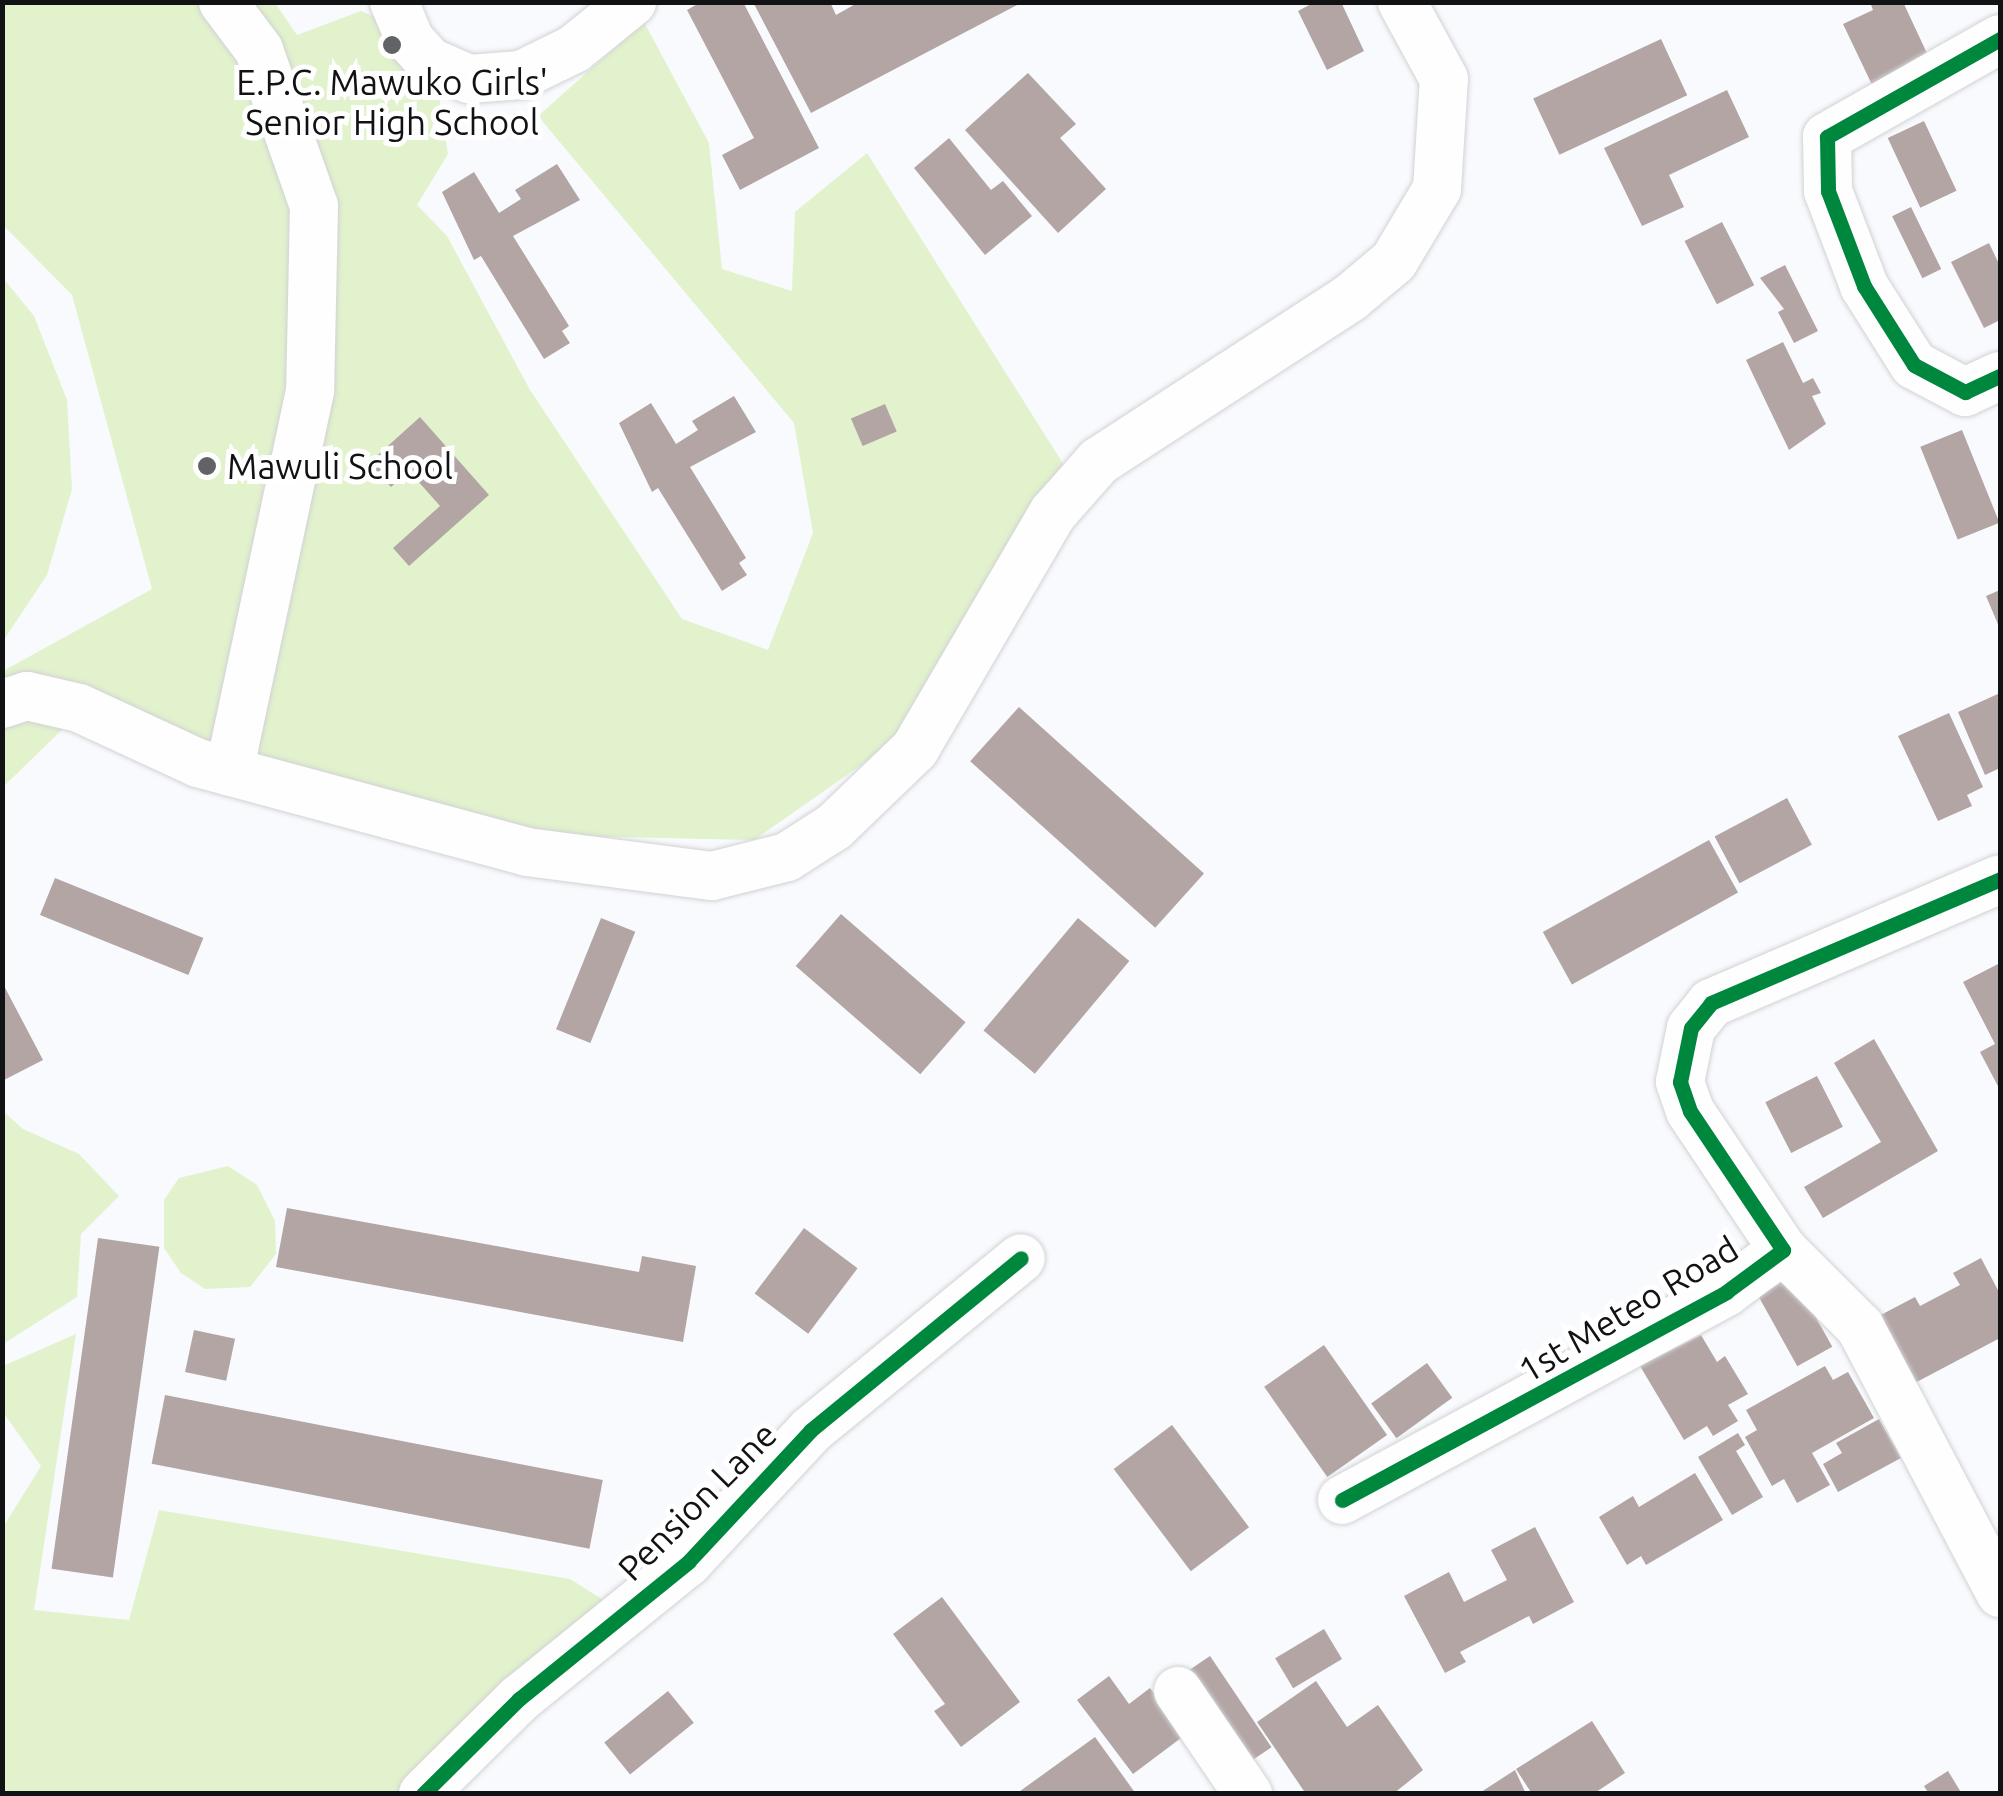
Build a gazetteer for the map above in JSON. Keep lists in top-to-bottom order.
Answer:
{
  "streets": {
    "street": ["1st Meteo Road", "Pension Lane"]
  },
  "places": ["E.P.C. Mawuko Girls' Senior High School", "Mawuli School"]
}
